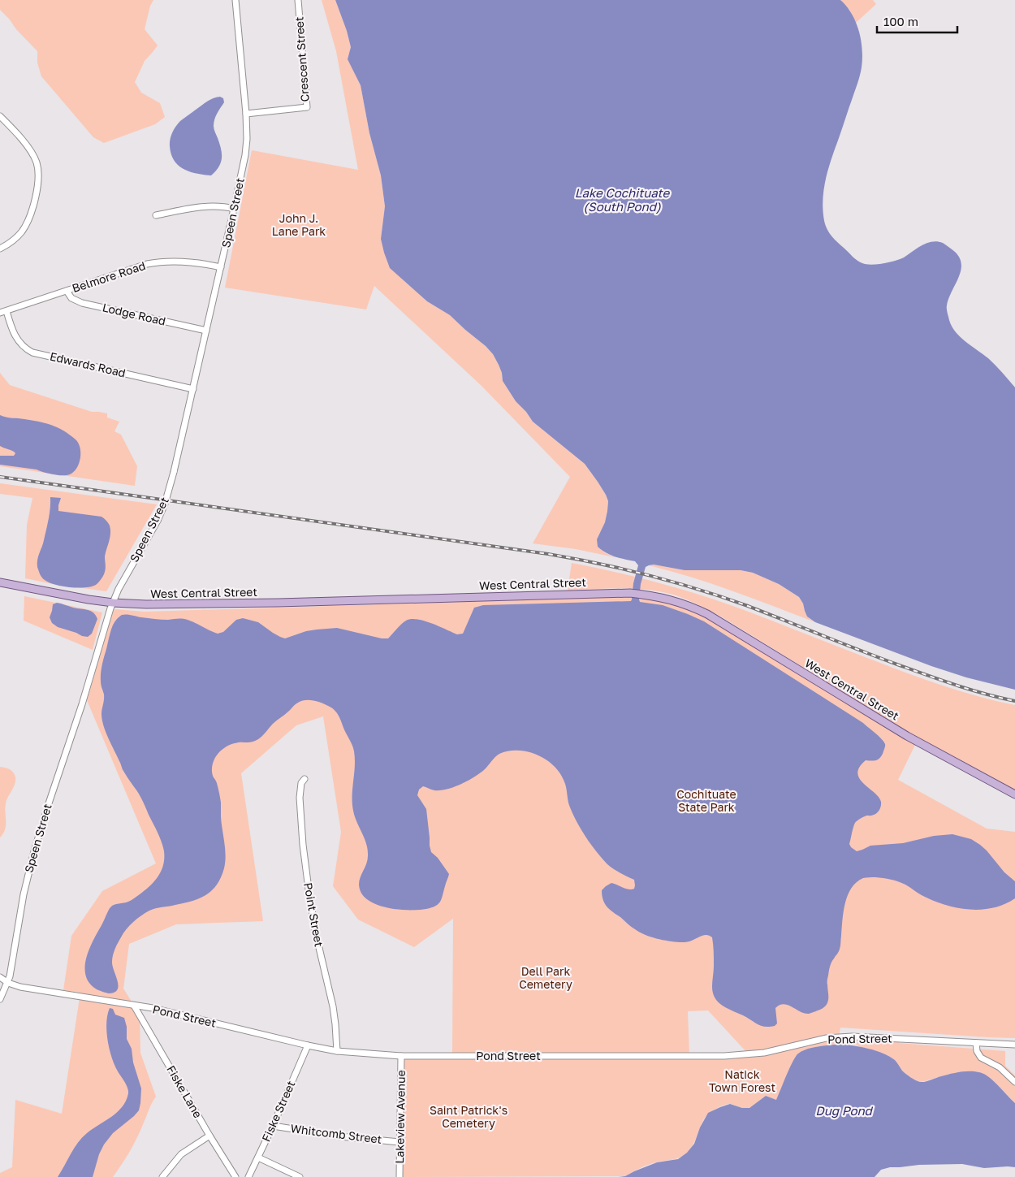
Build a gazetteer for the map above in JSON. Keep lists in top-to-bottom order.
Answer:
{
  "streets": {
    "main road": ["West Central Street"],
    "street": [
      "Crescent Street",
      "Speen Street",
      "Belmore Road",
      "Lodge Road",
      "Edwards Road",
      "Point Street",
      "Pond Street",
      "Fiske Lane",
      "Fiske Street",
      "Lakeview Avenue",
      "Whitcomb Street"
    ]
  },
  "crossings": [
    ["Crescent Street", "Speen Street"],
    ["Speen Street", "Belmore Road"],
    ["Speen Street", "Lodge Road"],
    ["Speen Street", "Edwards Road"],
    ["Speen Street", "West Central Street"],
    ["Speen Street", "Pond Street"],
    ["Belmore Road", "Lodge Road"],
    ["Belmore Road", "Edwards Road"],
    ["Point Street", "Pond Street"],
    ["Pond Street", "Fiske Lane"],
    ["Pond Street", "Fiske Street"],
    ["Pond Street", "Lakeview Avenue"],
    ["Fiske Street", "Whitcomb Street"],
    ["Lakeview Avenue", "Whitcomb Street"]
  ],
  "water": ["Lake Cochituate (South Pond)", "Dug Pond"],
  "parks": [
    "John J. Lane Park",
    "Cochituate State Park",
    "Dell Park Cemetery",
    "Natick Town Forest",
    "Saint Patrick's Cemetery"
  ],
  "scale_bar": "100 m"
}
